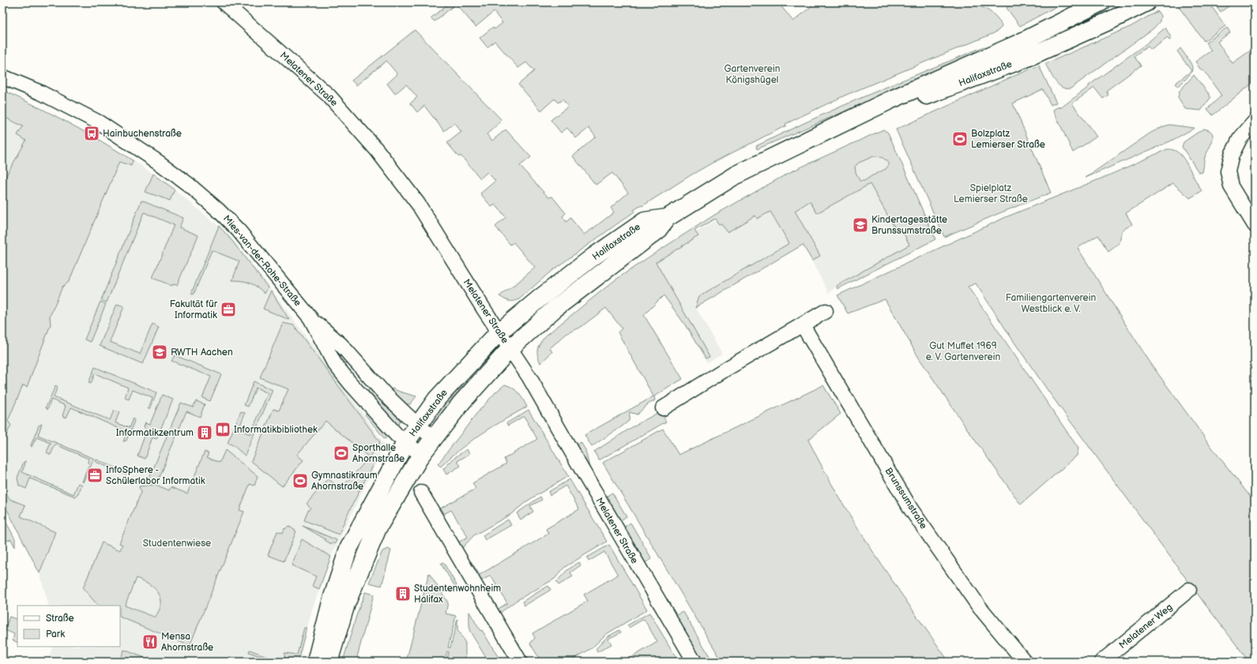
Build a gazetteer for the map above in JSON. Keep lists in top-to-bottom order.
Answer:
{
  "streets": {
    "main road": ["Halifaxstraße"],
    "street": [
      "Melatener Straße",
      "Mies-van-der-Rohe-Straße",
      "Brunssumstraße",
      "Melatener Weg"
    ]
  },
  "crossings": [
    ["Halifaxstraße", "Melatener Straße"],
    ["Halifaxstraße", "Mies-van-der-Rohe-Straße"]
  ],
  "parks": [
    "Gartenverein Königshügel",
    "Spielplatz Lemierser Straße",
    "Familiengartenverein Westblick e. V.",
    "Gut Muffet 1969 e. V. Gartenverein",
    "Studentenwiese"
  ],
  "places": {
    "bus stop": ["Hainbuchenstraße"],
    "sports": ["Bolzplatz Lemierser Straße", "Sporthalle Ahornstraße", "Gymnastikraum Ahornstraße"],
    "school or university": ["Kindertagesstätte Brunssumstraße", "RWTH Aachen"],
    "office": ["Fakultät für Informatik", "InfoSphere - Schülerlabor Informatik"],
    "library": ["Informatikbibliothek"],
    "building": ["Informatikzentrum", "Studentenwohnheim Halifax"],
    "restaurant": ["Mensa Ahornstraße"]
  },
  "legend": ["Straße", "Park"]
}
